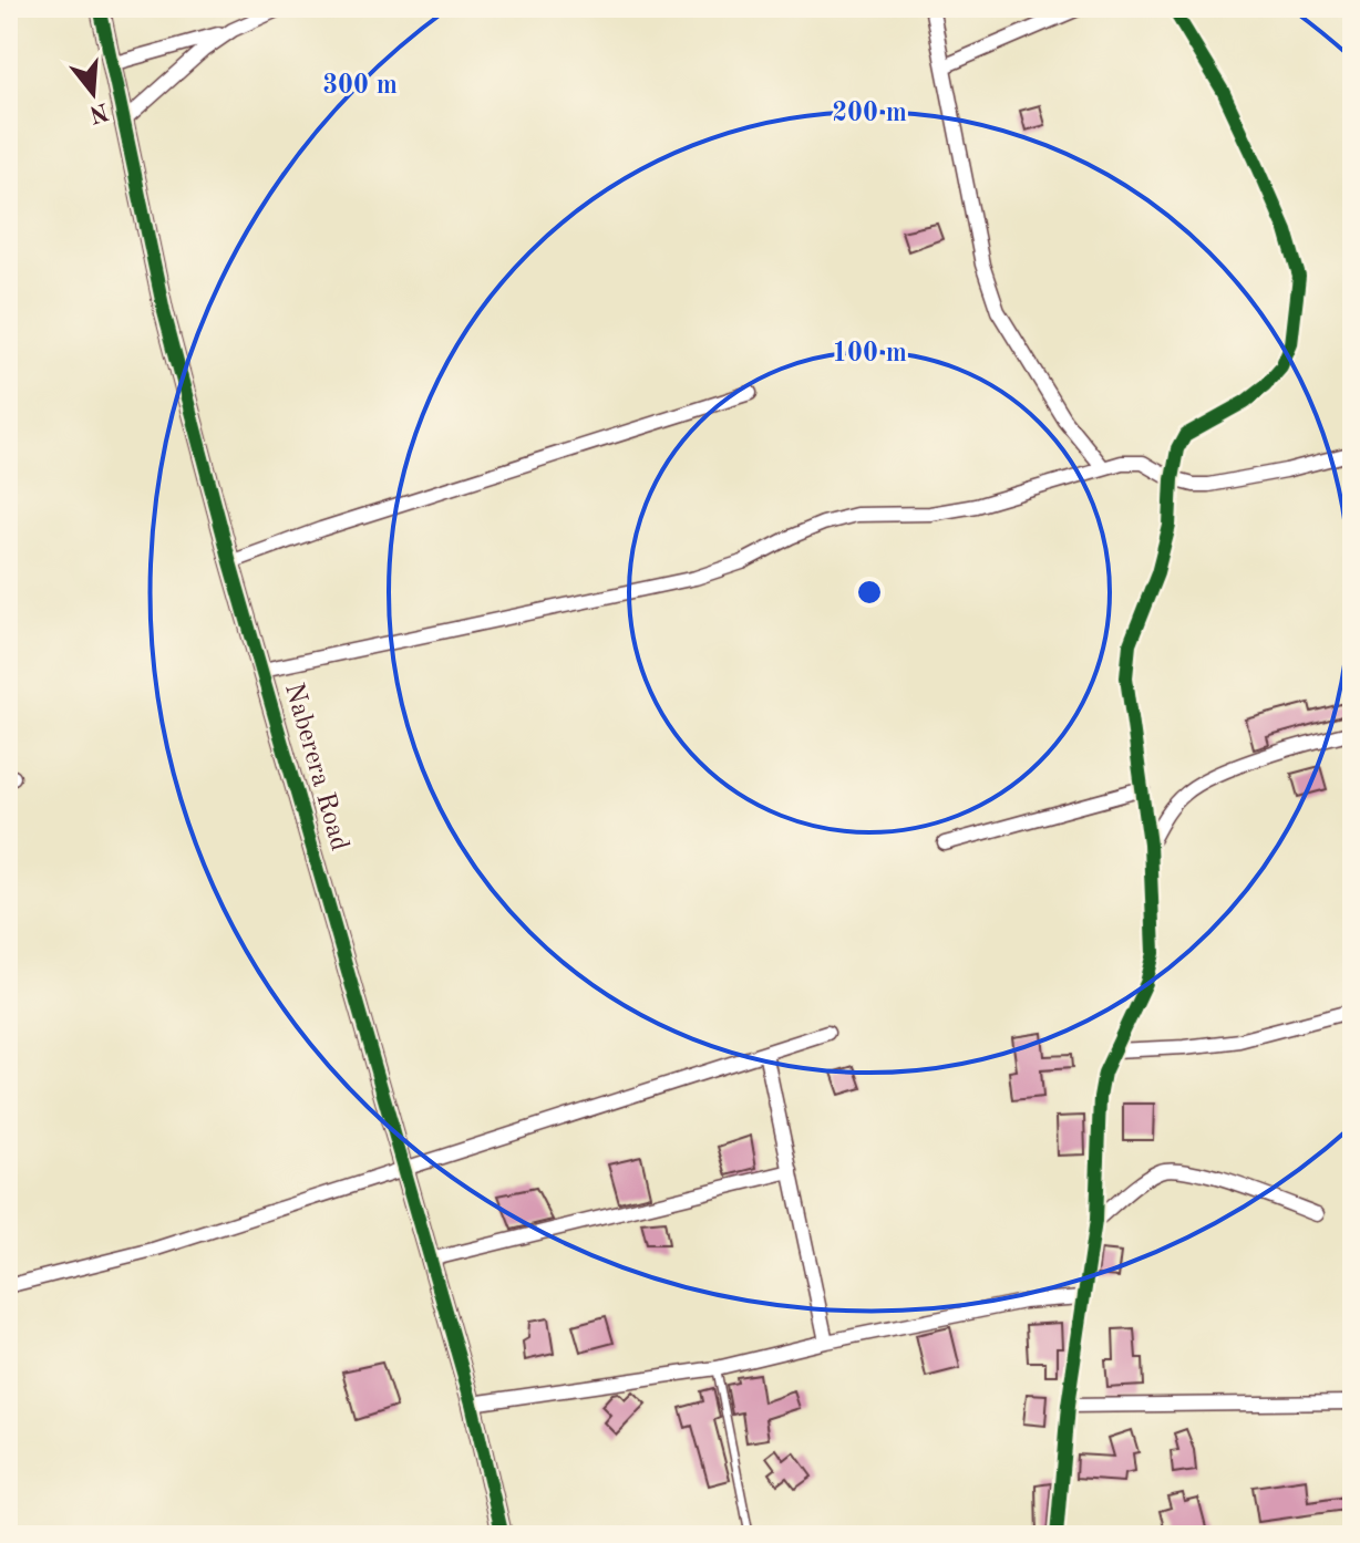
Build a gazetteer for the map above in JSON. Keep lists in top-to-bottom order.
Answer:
{
  "streets": {
    "street": ["Naberera Road"]
  },
  "north": "bottom",
  "rings": ["300 m", "200 m", "100 m"]
}
